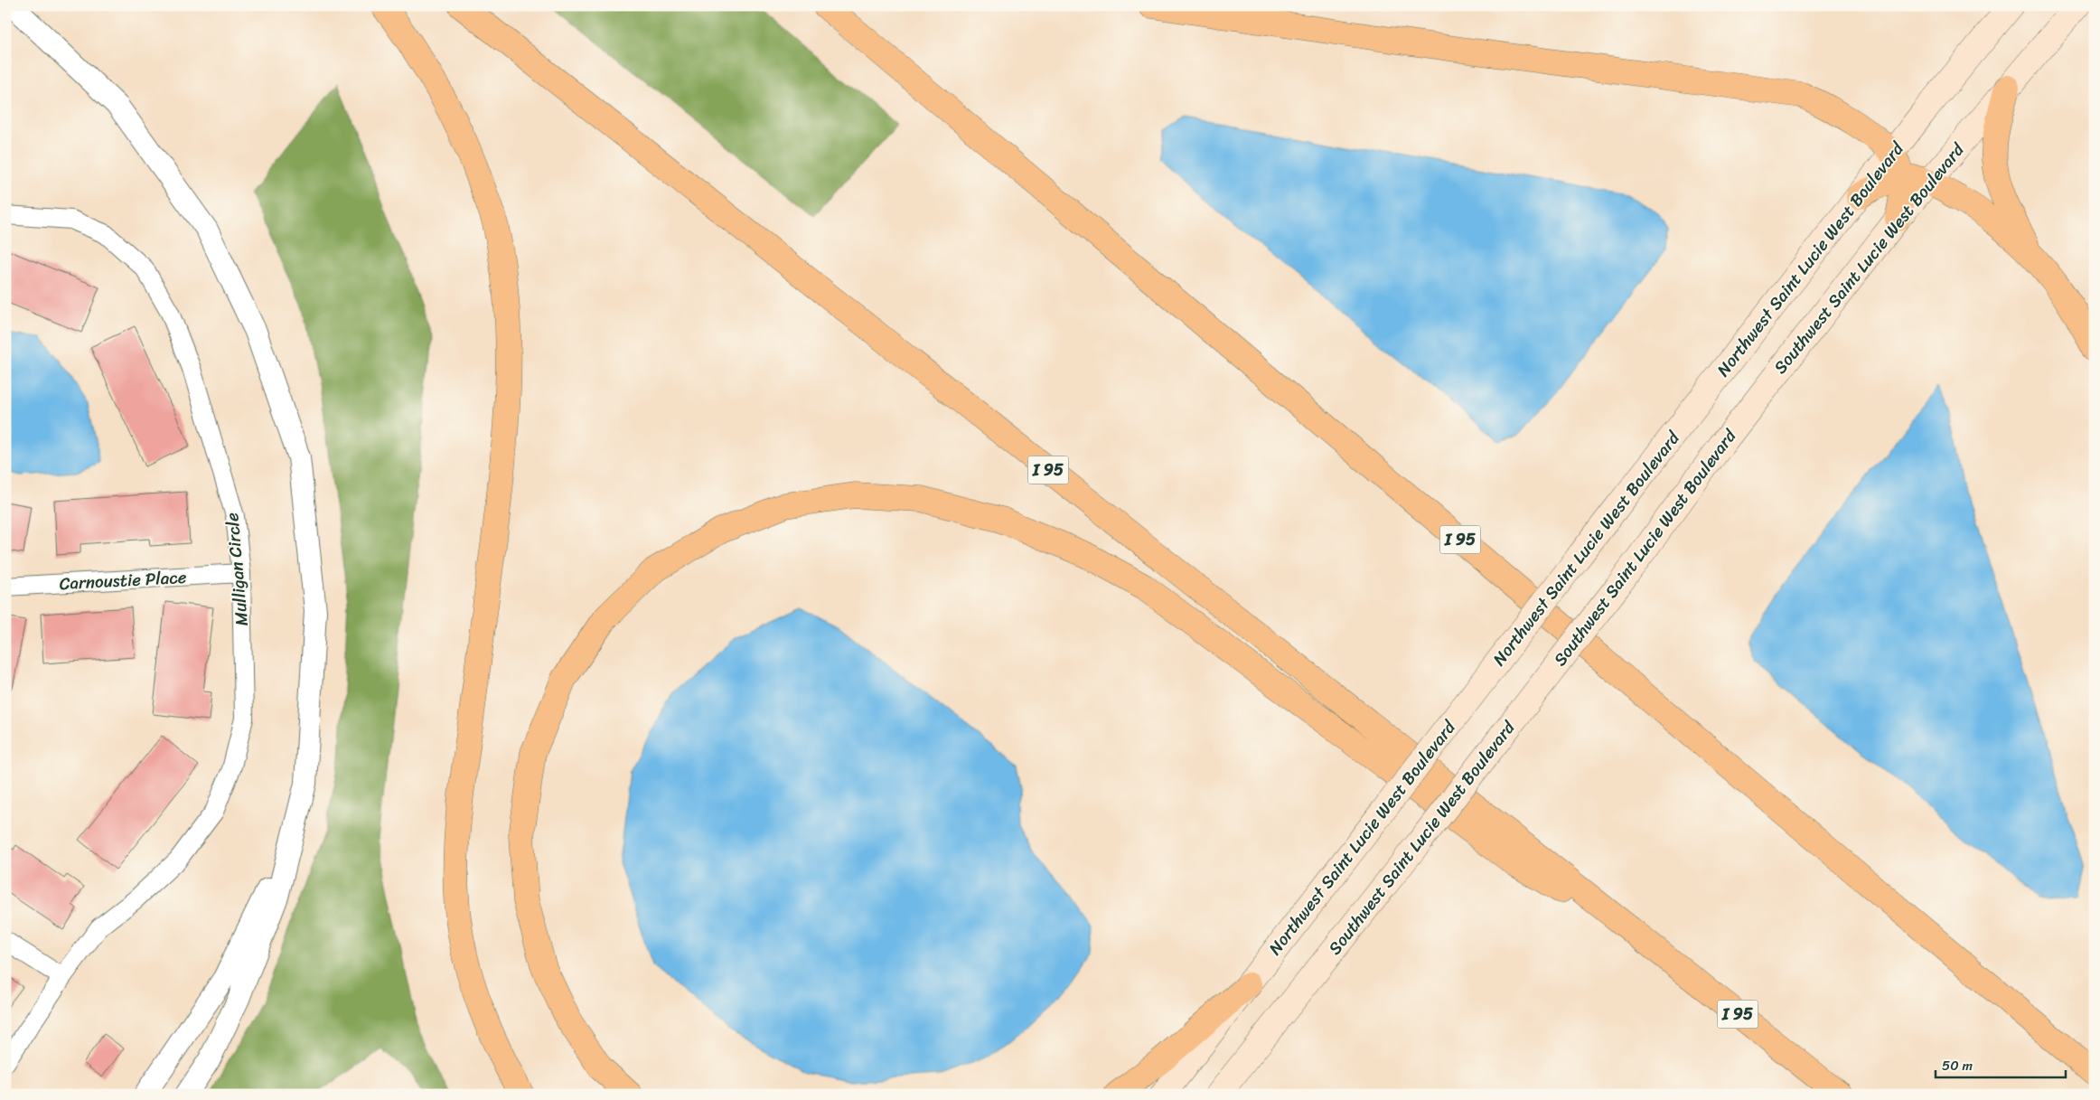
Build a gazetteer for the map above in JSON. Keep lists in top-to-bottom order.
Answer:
{
  "streets": {
    "highway": ["I 95"],
    "main road": ["Southwest Saint Lucie West Boulevard", "Northwest Saint Lucie West Boulevard"],
    "street": ["Mulligan Circle", "Carnoustie Place"]
  },
  "crossings": [
    ["Mulligan Circle", "Carnoustie Place"]
  ],
  "scale_bar": "50 m"
}
